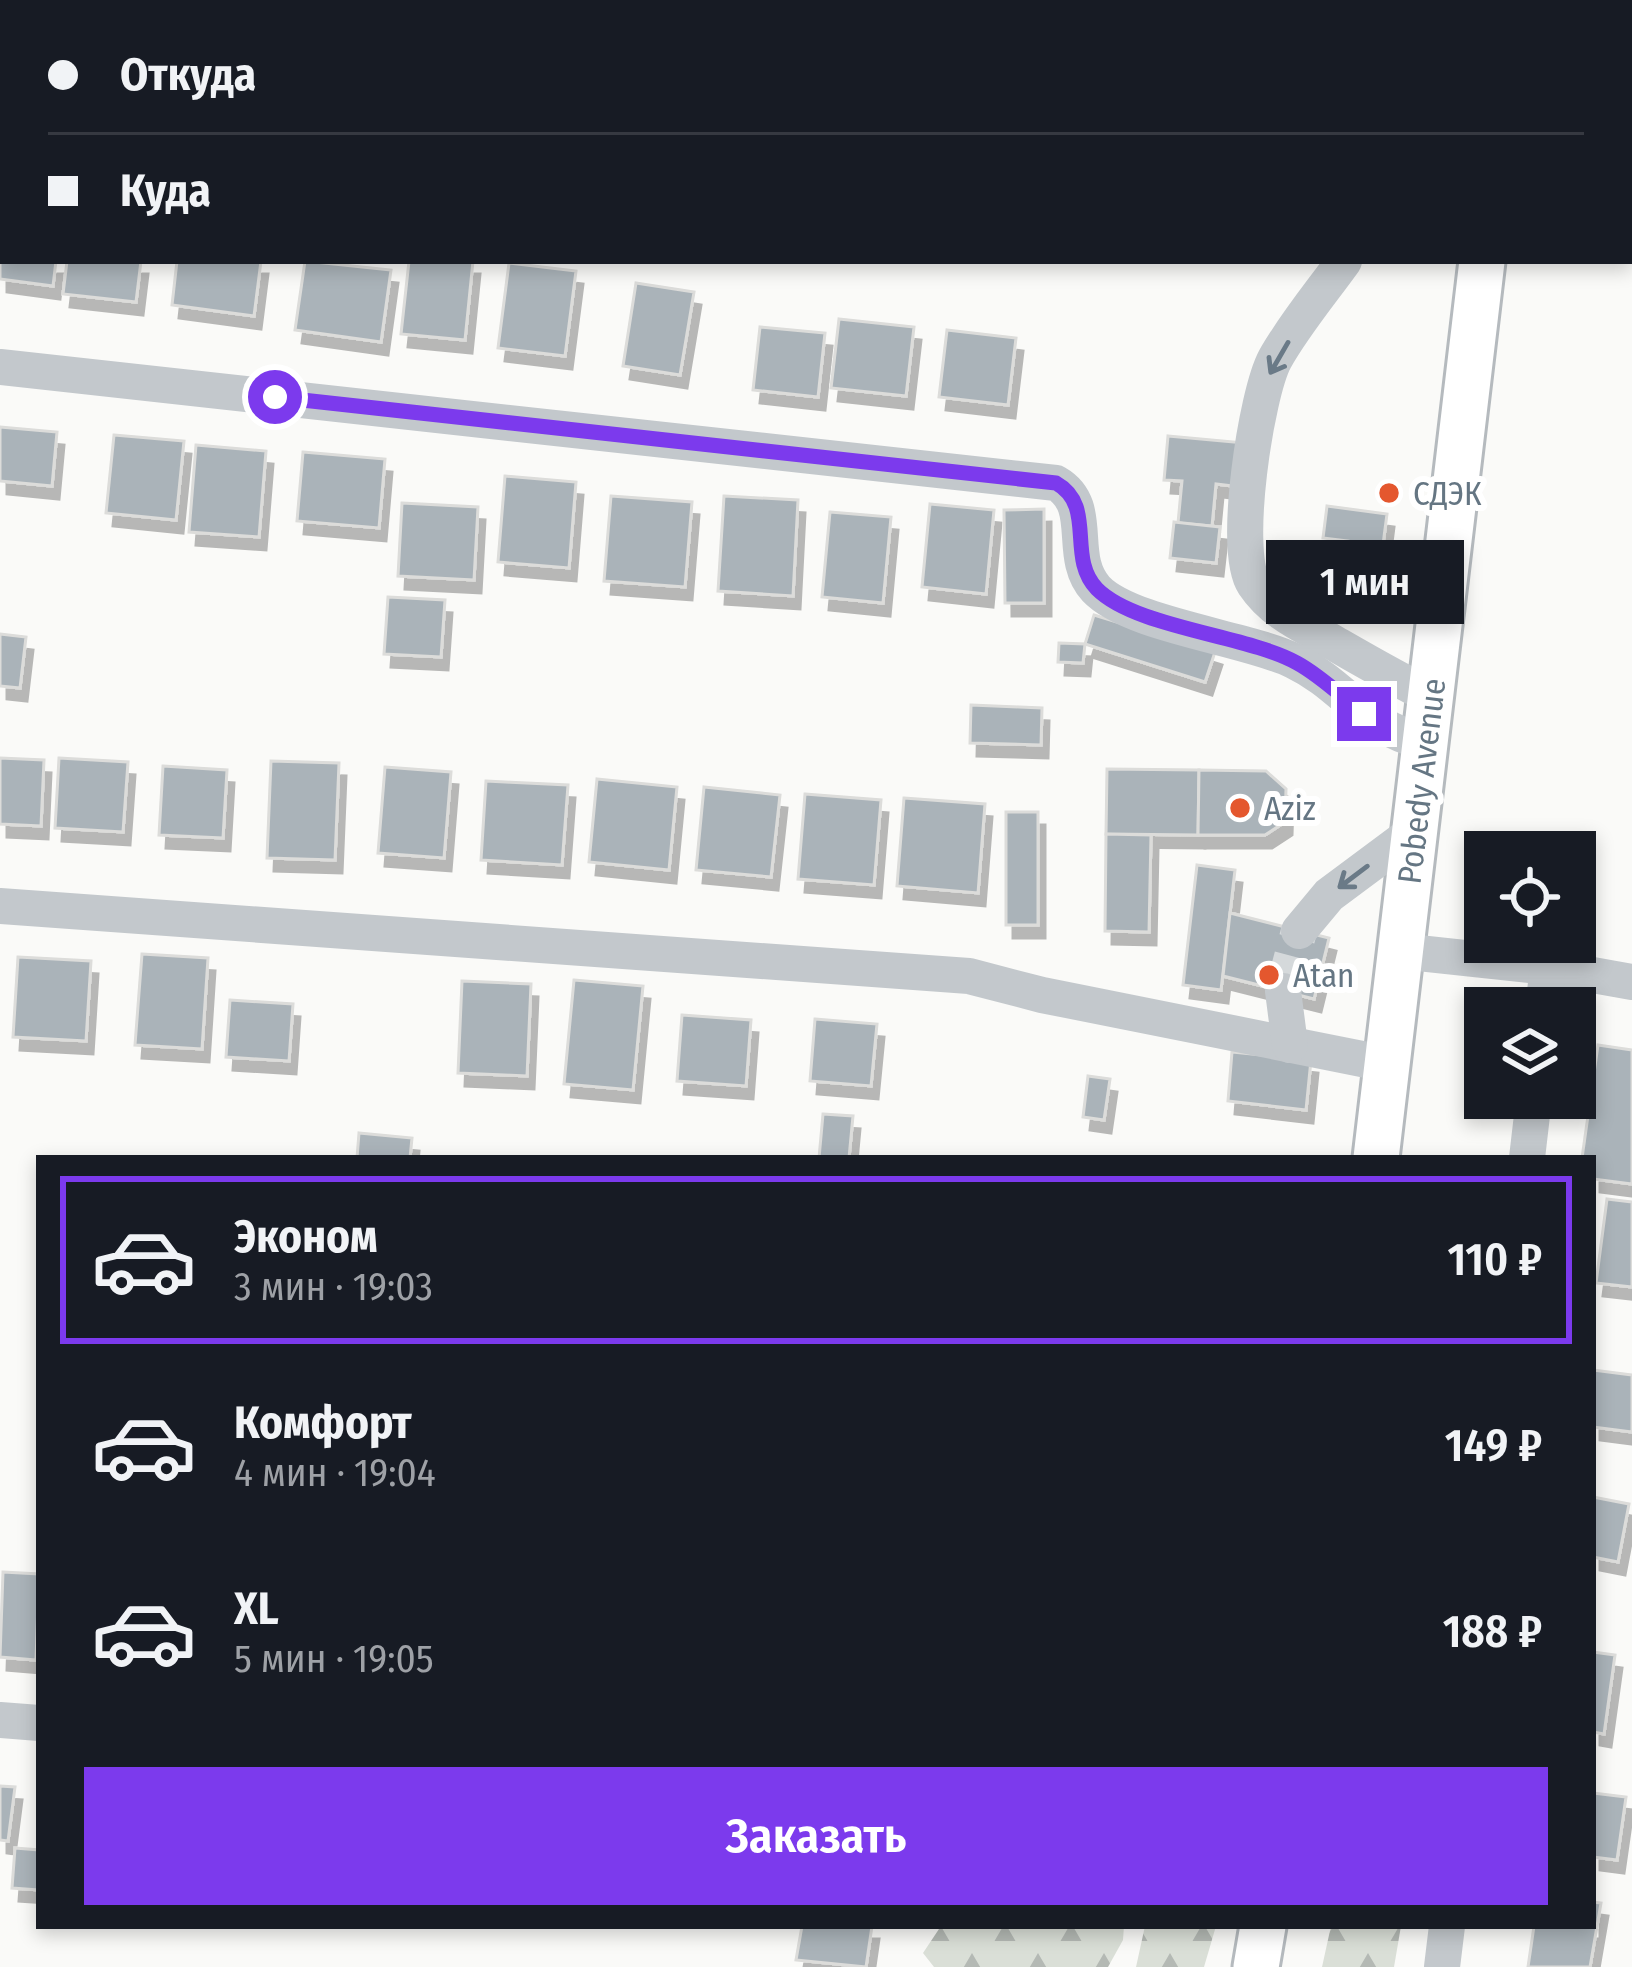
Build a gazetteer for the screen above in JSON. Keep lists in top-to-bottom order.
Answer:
{
  "streets": {
    "main road": ["Pobedy Avenue"]
  },
  "places": ["СДЭК", "Aziz", "Atan"],
  "page": {
    "banner": ["Откуда", "Куда"],
    "bubble": "1 мин",
    "list": [
      {
        "name": "Эконом",
        "note": "3 мин · 19:03",
        "value": "110 ₽"
      },
      {
        "name": "Комфорт",
        "note": "4 мин · 19:04",
        "value": "149 ₽"
      },
      {
        "name": "XL",
        "note": "5 мин · 19:05",
        "value": "188 ₽"
      }
    ],
    "buttons": "Заказать"
  }
}
